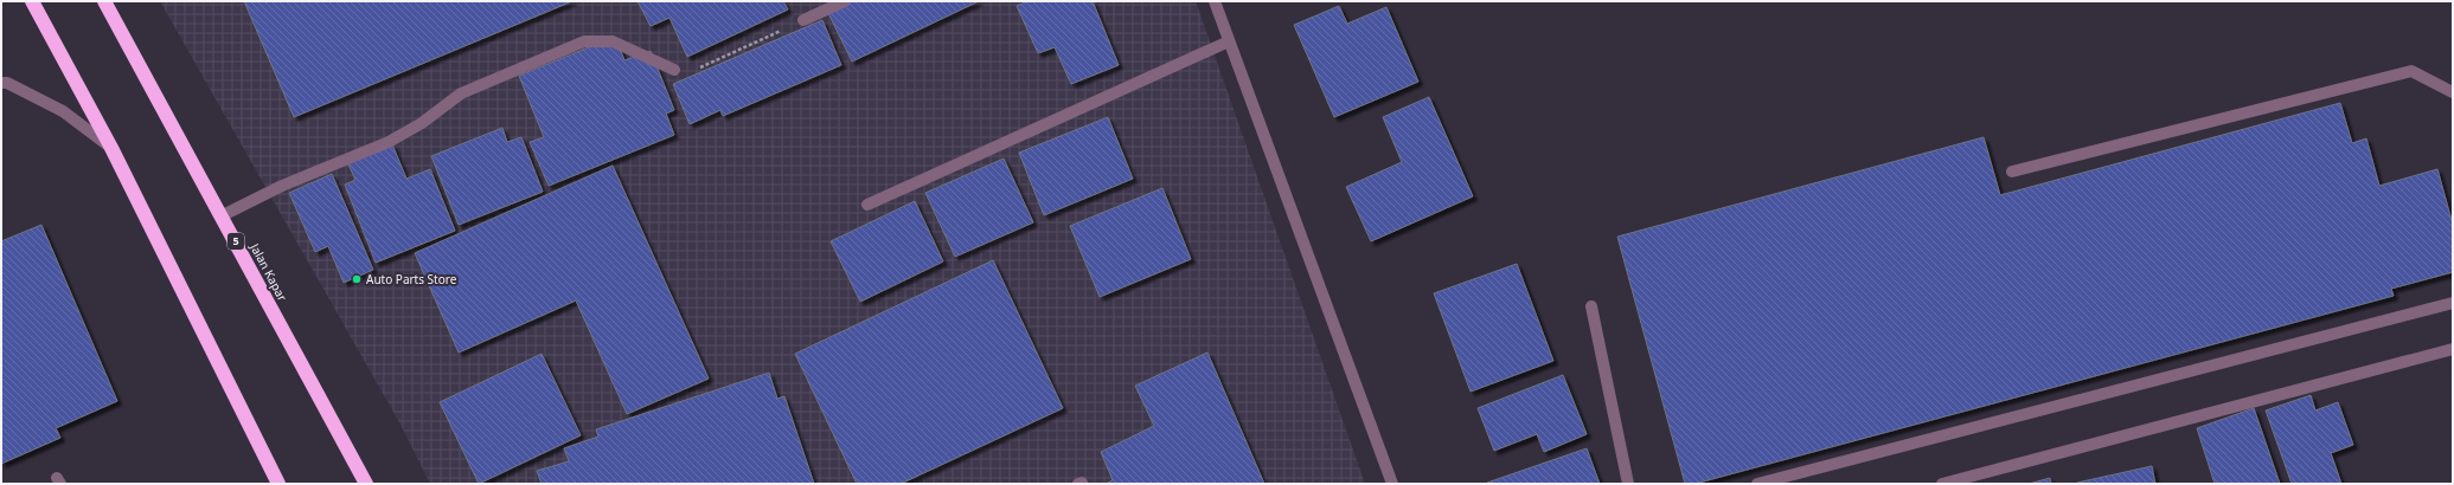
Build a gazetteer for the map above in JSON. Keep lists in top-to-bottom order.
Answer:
{
  "streets": {
    "highway": ["5", "Jalan Kapar"]
  },
  "places": ["Auto Parts Store"]
}
